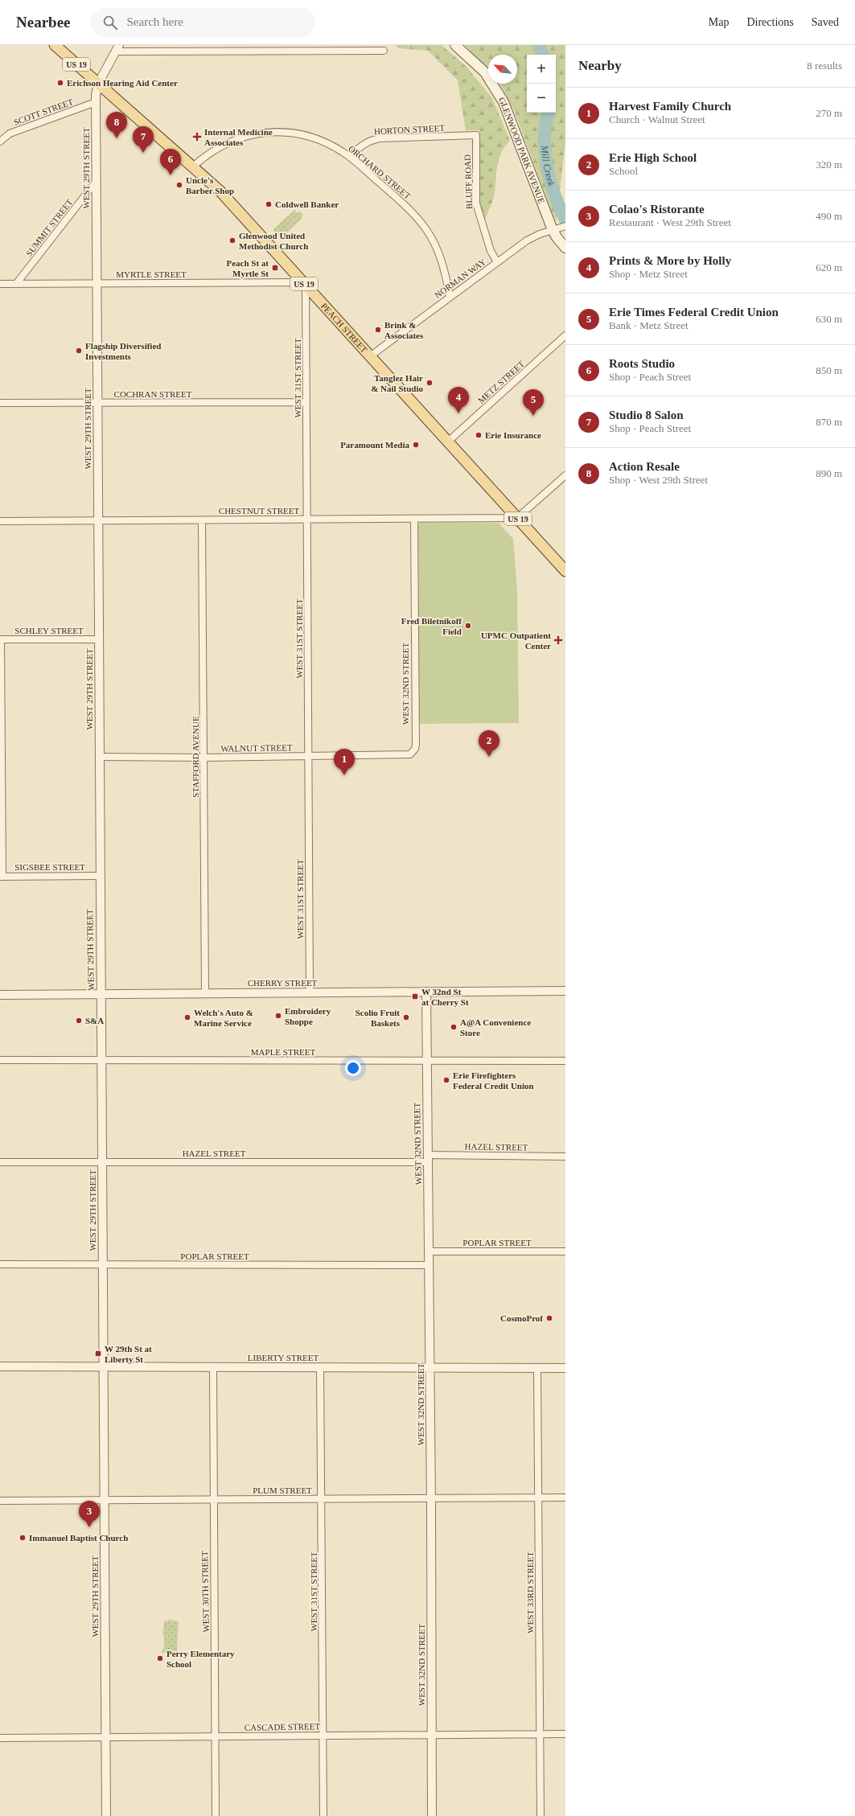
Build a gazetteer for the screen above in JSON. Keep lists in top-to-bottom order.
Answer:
{
  "streets": {
    "main road": ["US 19", "GLENWOOD PARK AVENUE", "PEACH STREET"],
    "street": [
      "SCOTT STREET",
      "HORTON STREET",
      "WEST 29TH STREET",
      "ORCHARD STREET",
      "BLUFF ROAD",
      "SUMMIT STREET",
      "MYRTLE STREET",
      "NORMAN WAY",
      "WEST 31ST STREET",
      "METZ STREET",
      "COCHRAN STREET",
      "CHESTNUT STREET",
      "SCHLEY STREET",
      "WEST 32ND STREET",
      "WALNUT STREET",
      "STAFFORD AVENUE",
      "SIGSBEE STREET",
      "CHERRY STREET",
      "MAPLE STREET",
      "HAZEL STREET",
      "POPLAR STREET",
      "LIBERTY STREET",
      "PLUM STREET",
      "WEST 30TH STREET",
      "WEST 33RD STREET",
      "CASCADE STREET"
    ]
  },
  "crossings": [
    ["SCOTT STREET", "WEST 29TH STREET"],
    ["HORTON STREET", "ORCHARD STREET"],
    ["HORTON STREET", "BLUFF ROAD"],
    ["GLENWOOD PARK AVENUE", "NORMAN WAY"],
    ["WEST 29TH STREET", "SUMMIT STREET"],
    ["WEST 29TH STREET", "MYRTLE STREET"],
    ["WEST 29TH STREET", "PEACH STREET"],
    ["WEST 29TH STREET", "COCHRAN STREET"],
    ["WEST 29TH STREET", "CHESTNUT STREET"],
    ["WEST 29TH STREET", "SCHLEY STREET"],
    ["WEST 29TH STREET", "WALNUT STREET"],
    ["WEST 29TH STREET", "SIGSBEE STREET"],
    ["WEST 29TH STREET", "CHERRY STREET"],
    ["WEST 29TH STREET", "MAPLE STREET"],
    ["WEST 29TH STREET", "HAZEL STREET"],
    ["WEST 29TH STREET", "POPLAR STREET"],
    ["WEST 29TH STREET", "LIBERTY STREET"],
    ["WEST 29TH STREET", "PLUM STREET"],
    ["WEST 29TH STREET", "CASCADE STREET"],
    ["ORCHARD STREET", "NORMAN WAY"],
    ["ORCHARD STREET", "PEACH STREET"],
    ["BLUFF ROAD", "NORMAN WAY"],
    ["SUMMIT STREET", "MYRTLE STREET"],
    ["MYRTLE STREET", "PEACH STREET"],
    ["MYRTLE STREET", "WEST 31ST STREET"],
    ["NORMAN WAY", "PEACH STREET"],
    ["PEACH STREET", "WEST 31ST STREET"],
    ["PEACH STREET", "METZ STREET"],
    ["PEACH STREET", "CHESTNUT STREET"],
    ["WEST 31ST STREET", "COCHRAN STREET"],
    ["WEST 31ST STREET", "CHESTNUT STREET"],
    ["WEST 31ST STREET", "WALNUT STREET"],
    ["WEST 31ST STREET", "CHERRY STREET"],
    ["WEST 31ST STREET", "LIBERTY STREET"],
    ["WEST 31ST STREET", "PLUM STREET"],
    ["WEST 31ST STREET", "CASCADE STREET"],
    ["CHESTNUT STREET", "WEST 32ND STREET"],
    ["CHESTNUT STREET", "STAFFORD AVENUE"],
    ["WEST 32ND STREET", "WALNUT STREET"],
    ["WEST 32ND STREET", "CHERRY STREET"],
    ["WEST 32ND STREET", "MAPLE STREET"],
    ["WEST 32ND STREET", "HAZEL STREET"],
    ["WEST 32ND STREET", "POPLAR STREET"],
    ["WEST 32ND STREET", "LIBERTY STREET"],
    ["WEST 32ND STREET", "PLUM STREET"],
    ["WEST 32ND STREET", "CASCADE STREET"],
    ["WALNUT STREET", "STAFFORD AVENUE"],
    ["STAFFORD AVENUE", "CHERRY STREET"],
    ["LIBERTY STREET", "WEST 30TH STREET"],
    ["LIBERTY STREET", "WEST 33RD STREET"],
    ["PLUM STREET", "WEST 30TH STREET"],
    ["PLUM STREET", "WEST 33RD STREET"],
    ["WEST 30TH STREET", "CASCADE STREET"],
    ["WEST 33RD STREET", "CASCADE STREET"]
  ],
  "water": ["Mill Creek"],
  "places": {
    "other": [
      "Erichson Hearing Aid Center",
      "Uncle's Barber Shop",
      "Coldwell Banker",
      "Glenwood United Methodist Church",
      "Brink & Associates",
      "Flagship Diversified Investments",
      "Tanglez Hair & Nail Studio",
      "Erie Insurance",
      "Paramount Media",
      "Fred Biletnikoff Field",
      "Embroidery Shoppe",
      "Welch's Auto & Marine Service",
      "Scolio Fruit Baskets",
      "S&A",
      "A@A Convenience Store",
      "Erie Firefighters Federal Credit Union",
      "CosmoProf",
      "Immanuel Baptist Church",
      "Perry Elementary School"
    ],
    "health": ["Internal Medicine Associates", "UPMC Outpatient Center"],
    "transit": ["Peach St at Myrtle St", "W 32nd St at Cherry St", "W 29th St at Liberty St"]
  },
  "north": "top left",
  "page": {
    "header": "Nearbee",
    "search": "Search here",
    "nav": ["Map", "Directions", "Saved"],
    "heading": ["Nearby", "8 results"],
    "map_buttons": ["+", "−"],
    "list": [
      {
        "mark": "1",
        "name": "Harvest Family Church",
        "note": "Church · Walnut Street",
        "value": "270 m"
      },
      {
        "mark": "2",
        "name": "Erie High School",
        "note": "School",
        "value": "320 m"
      },
      {
        "mark": "3",
        "name": "Colao's Ristorante",
        "note": "Restaurant · West 29th Street",
        "value": "490 m"
      },
      {
        "mark": "4",
        "name": "Prints & More by Holly",
        "note": "Shop · Metz Street",
        "value": "620 m"
      },
      {
        "mark": "5",
        "name": "Erie Times Federal Credit Union",
        "note": "Bank · Metz Street",
        "value": "630 m"
      },
      {
        "mark": "6",
        "name": "Roots Studio",
        "note": "Shop · Peach Street",
        "value": "850 m"
      },
      {
        "mark": "7",
        "name": "Studio 8 Salon",
        "note": "Shop · Peach Street",
        "value": "870 m"
      },
      {
        "mark": "8",
        "name": "Action Resale",
        "note": "Shop · West 29th Street",
        "value": "890 m"
      }
    ],
    "pins": [
      "8",
      "7",
      "6",
      "4",
      "5",
      "2",
      "1",
      "3"
    ]
  }
}
